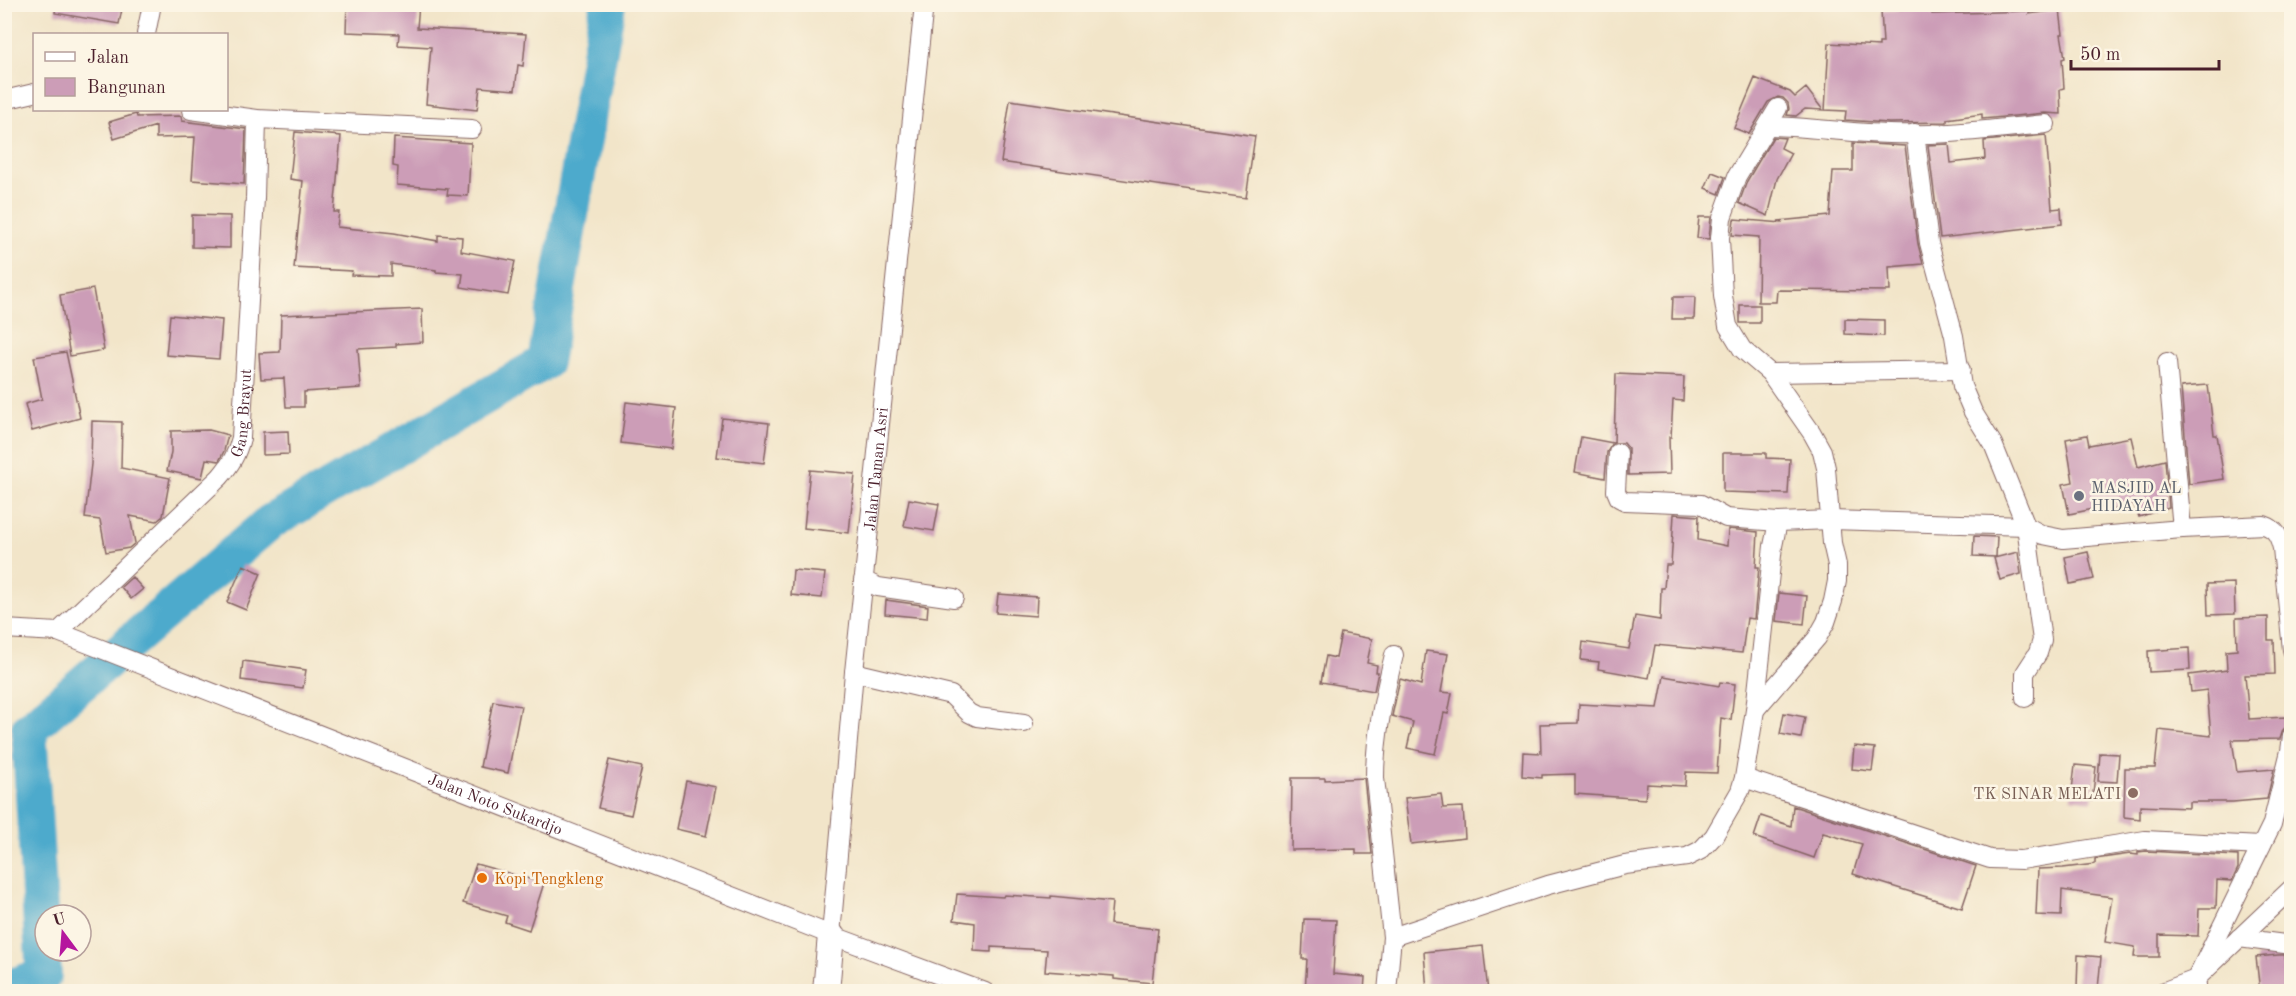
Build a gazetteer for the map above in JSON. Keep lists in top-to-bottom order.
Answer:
{
  "streets": {
    "street": ["Gang Brayut", "Jalan Taman Asri", "Jalan Noto Sukardjo"]
  },
  "crossings": [
    ["Gang Brayut", "Jalan Noto Sukardjo"],
    ["Jalan Taman Asri", "Jalan Noto Sukardjo"]
  ],
  "places": ["MASJID AL HIDAYAH", "TK SINAR MELATI", "Kopi Tengkleng"],
  "legend": ["Jalan", "Bangunan"],
  "scale_bar": "50 m",
  "north": "top"
}
